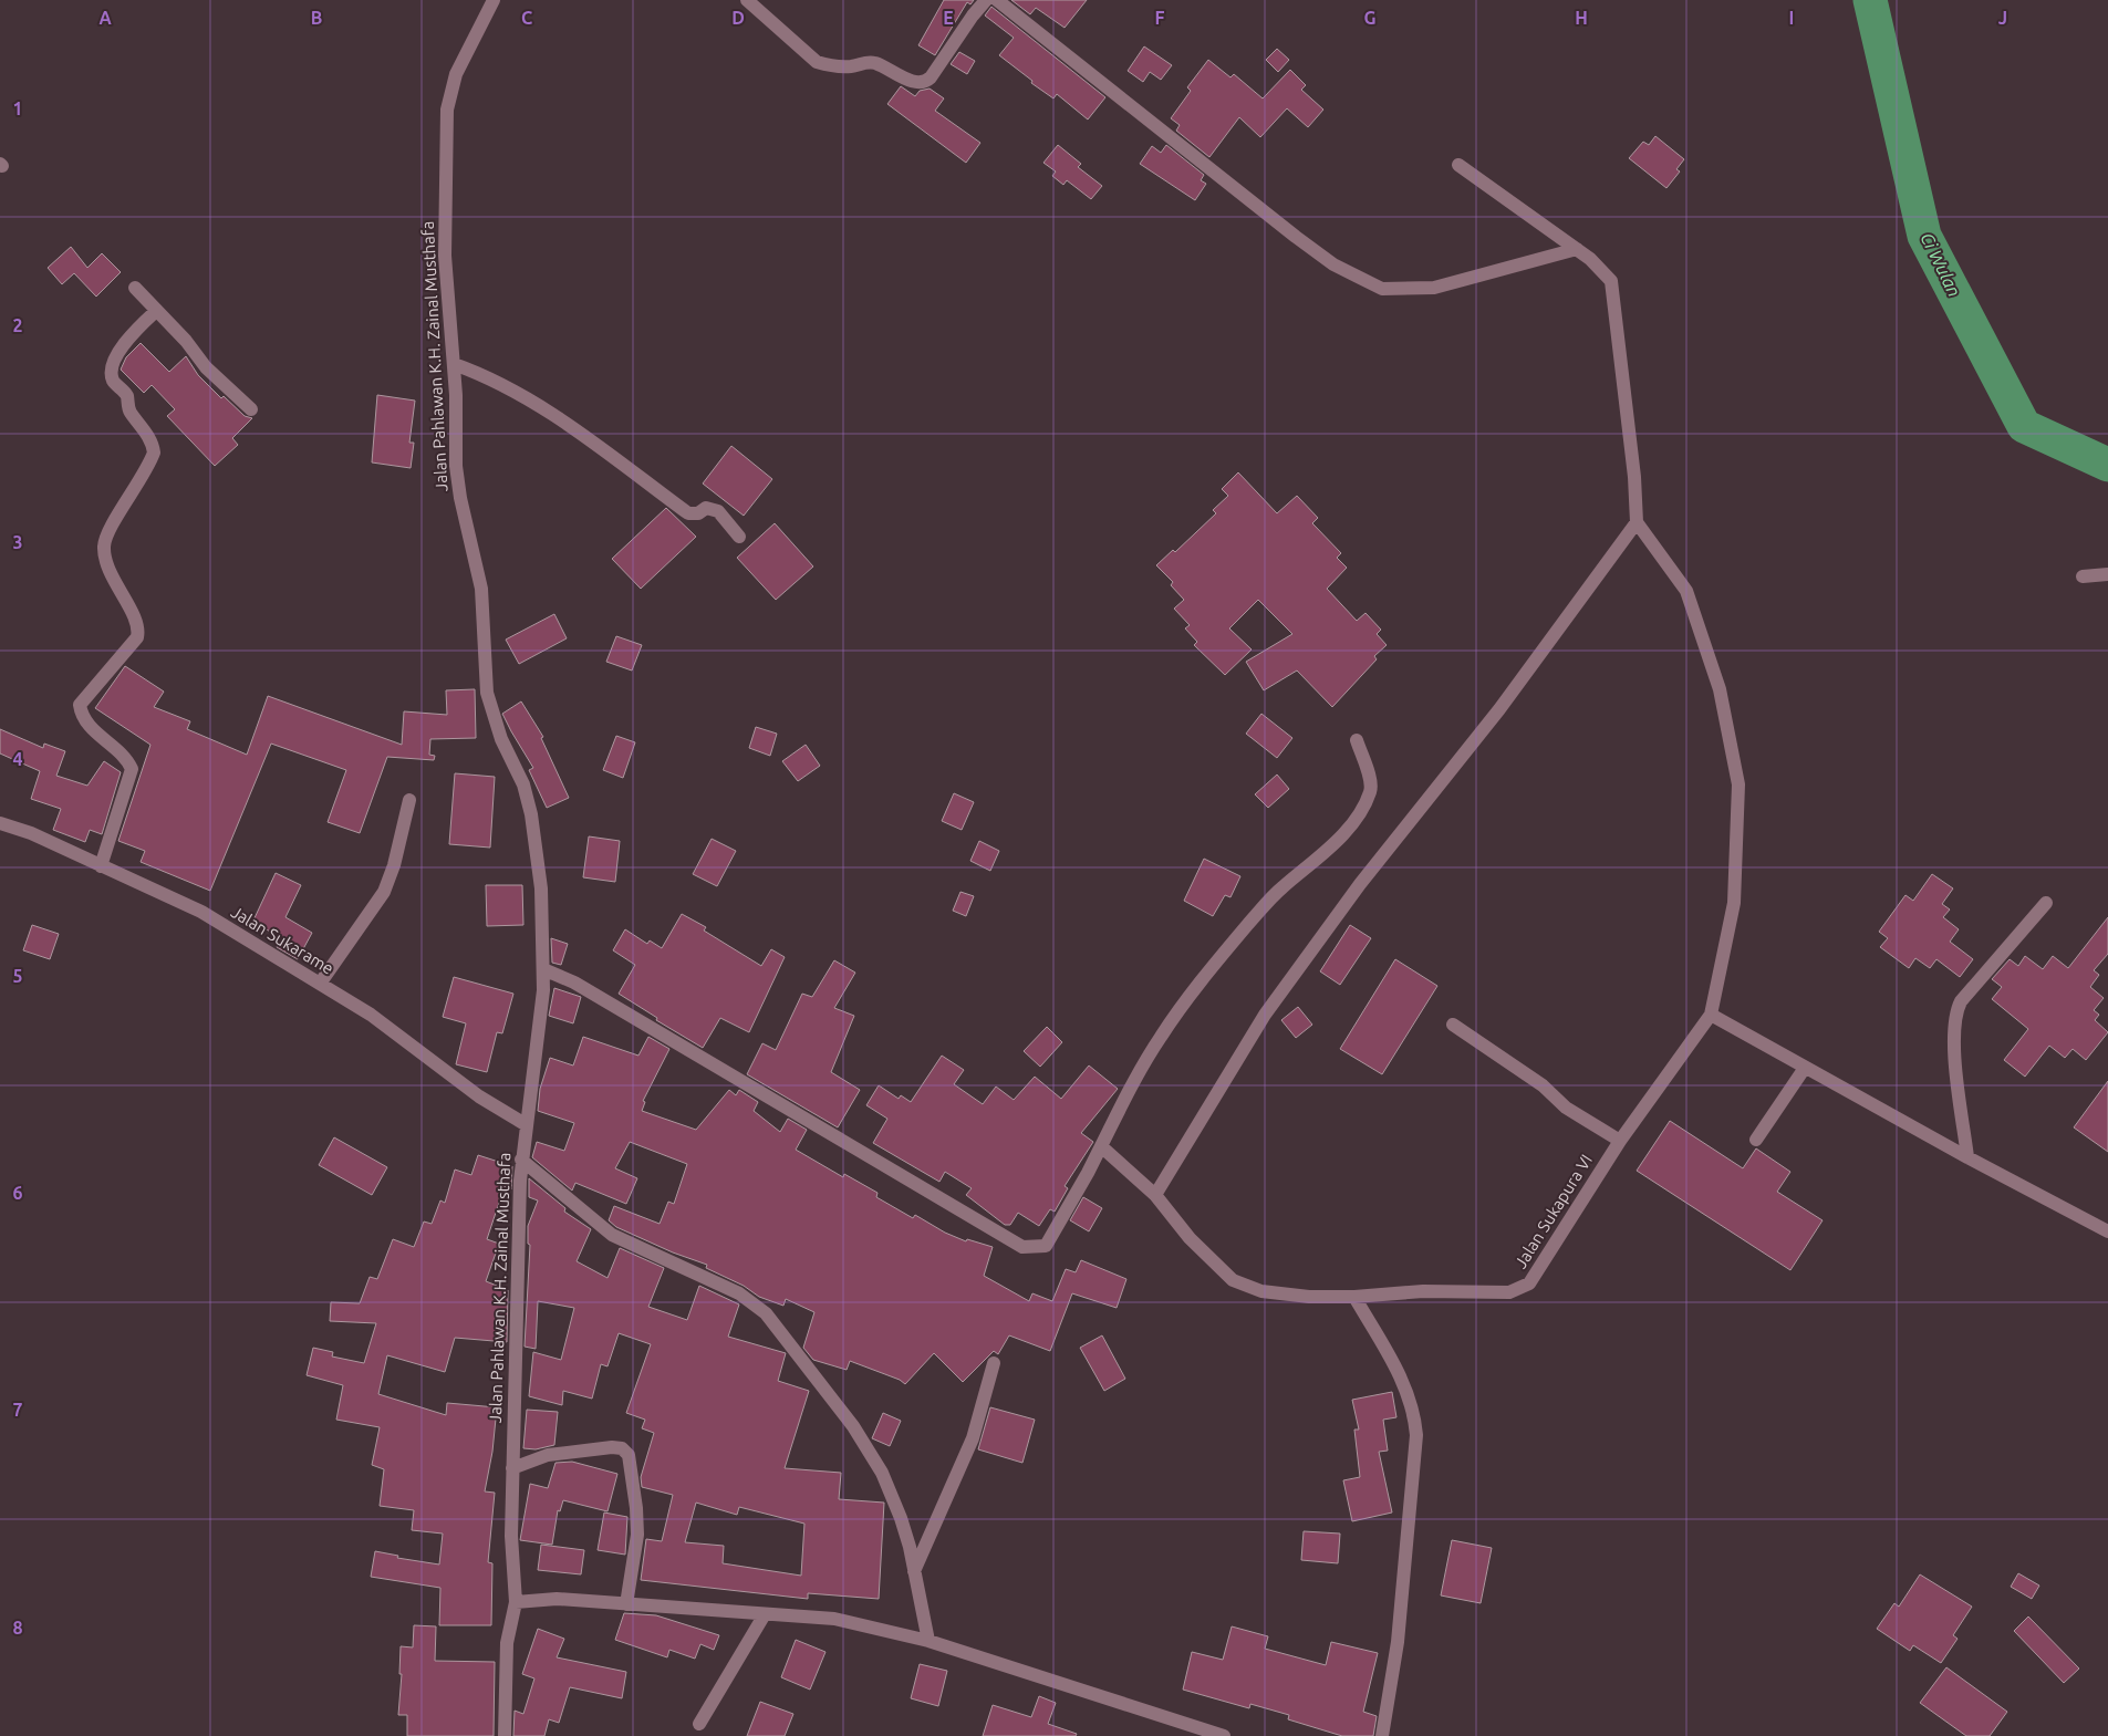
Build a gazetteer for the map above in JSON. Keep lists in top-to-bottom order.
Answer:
{
  "streets": {
    "street": ["Jalan Pahlawan K.H. Zainal Musthafa", "Jalan Sukarame", "Jalan Sukapura VI"]
  },
  "crossings": [
    ["Jalan Pahlawan K.H. Zainal Musthafa", "Jalan Sukarame"]
  ],
  "water": ["Ci Wulan"],
  "grid": {
    "columns": [
      "A",
      "B",
      "C",
      "D",
      "E",
      "F",
      "G",
      "H",
      "I",
      "J"
    ],
    "rows": [
      "1",
      "2",
      "3",
      "4",
      "5",
      "6",
      "7",
      "8"
    ]
  }
}
